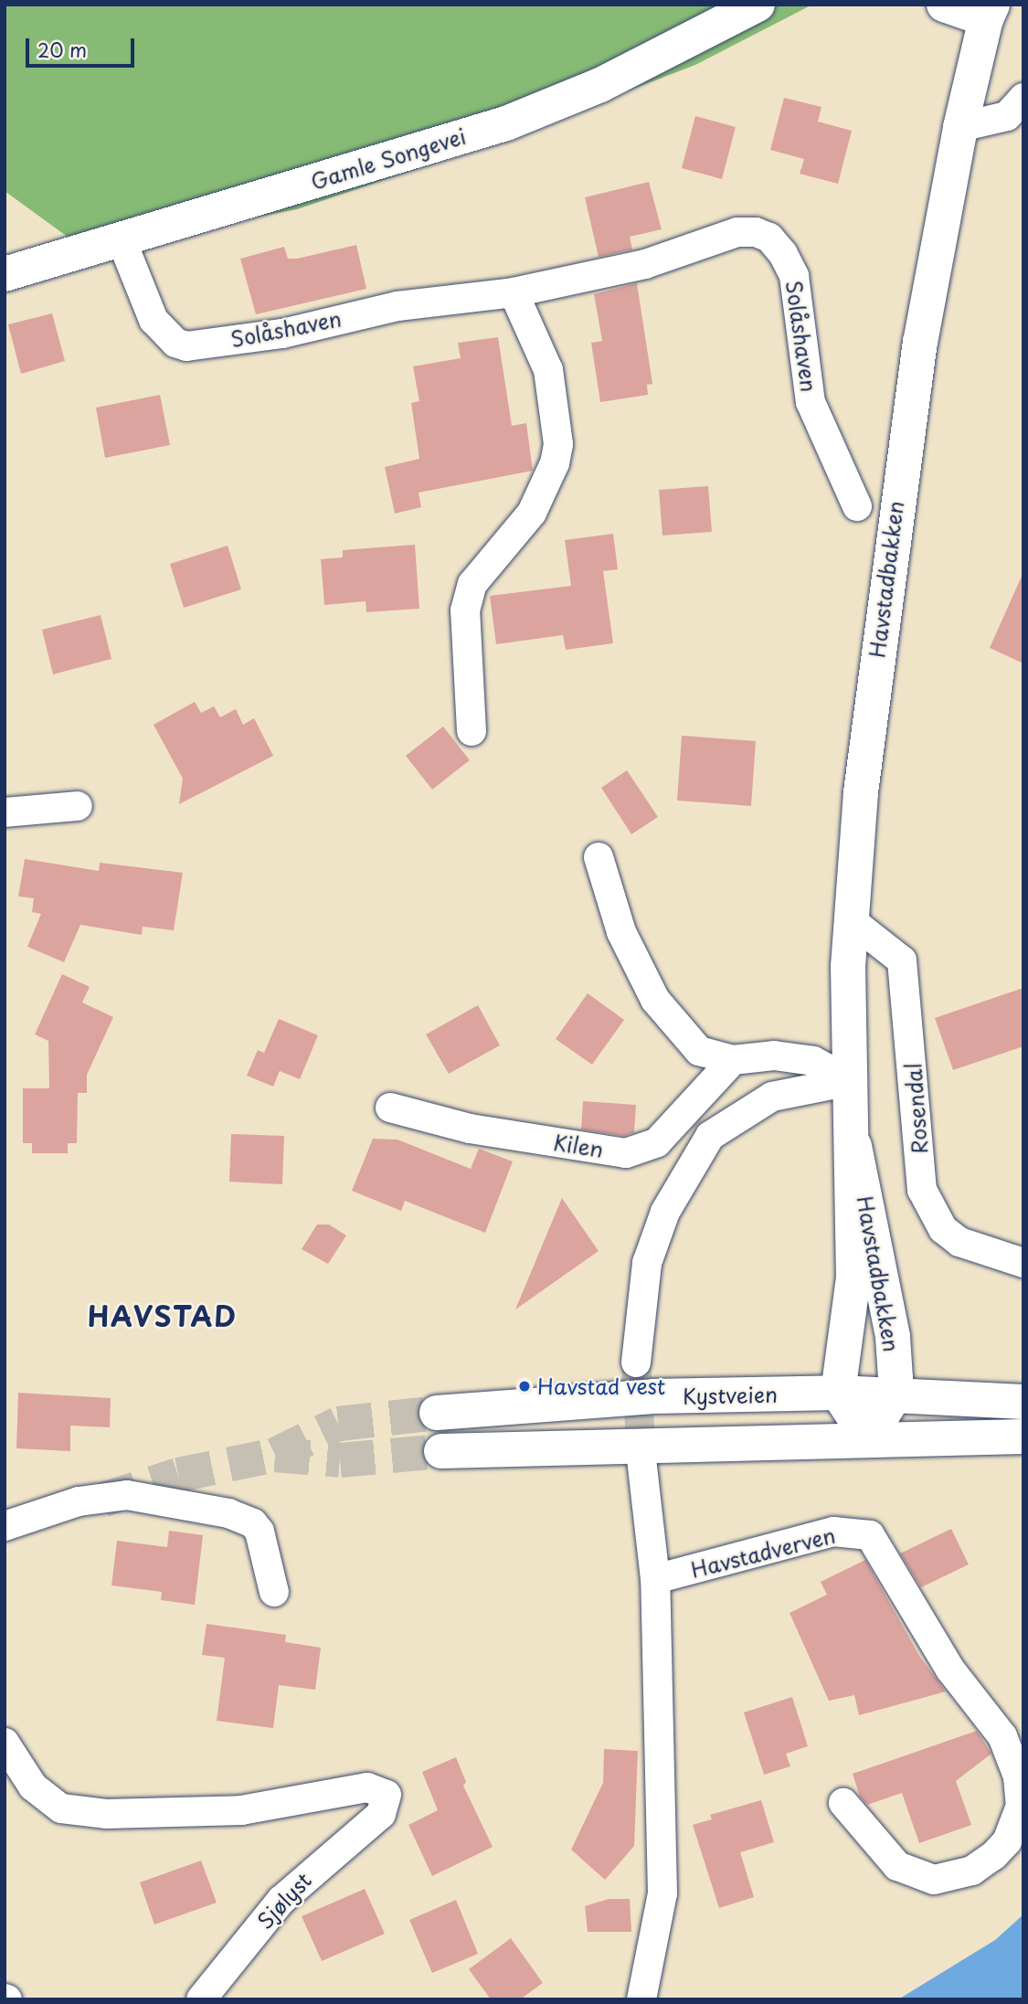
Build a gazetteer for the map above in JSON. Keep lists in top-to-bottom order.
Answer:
{
  "streets": {
    "main road": ["Gamle Songevei", "Havstadbakken", "Kystveien"],
    "street": [
      "Solåshaven",
      "Rosendal",
      "Kilen",
      "Havstadverven",
      "Sjølyst"
    ]
  },
  "crossings": [
    ["Gamle Songevei", "Solåshaven"],
    ["Havstadbakken", "Rosendal"],
    ["Havstadbakken", "Kystveien"]
  ],
  "districts": ["HAVSTAD"],
  "places": ["Havstad vest"],
  "scale_bar": "20 m"
}
